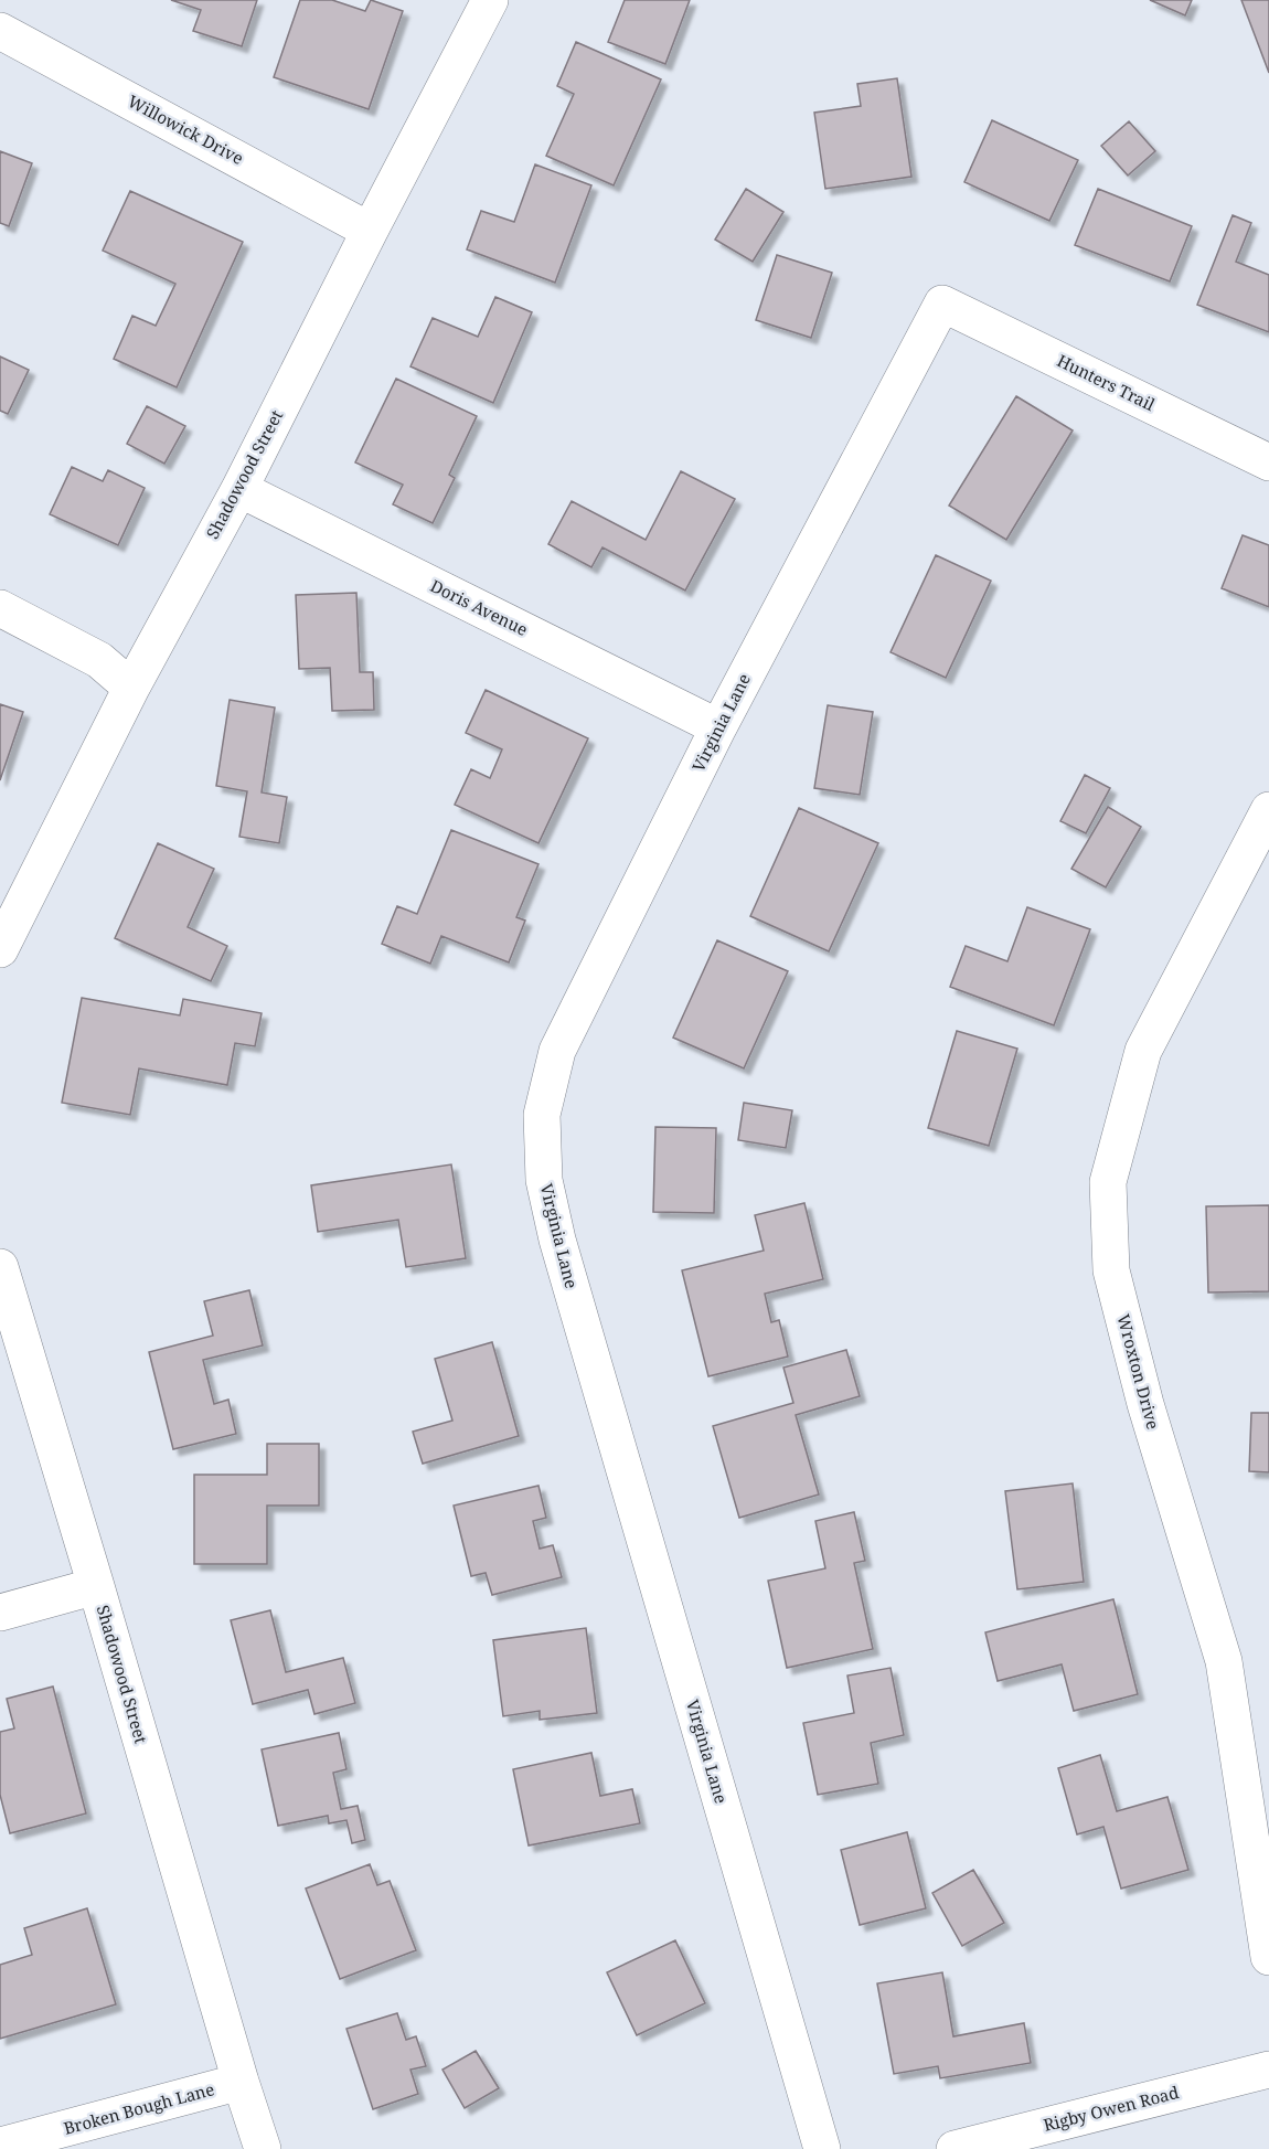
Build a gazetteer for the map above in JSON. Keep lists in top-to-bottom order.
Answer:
{
  "streets": {
    "street": [
      "Willowick Drive",
      "Hunters Trail",
      "Shadowood Street",
      "Doris Avenue",
      "Virginia Lane",
      "Wroxton Drive",
      "Broken Bough Lane",
      "Rigby Owen Road"
    ]
  },
  "crossings": [
    ["Willowick Drive", "Shadowood Street"],
    ["Hunters Trail", "Virginia Lane"],
    ["Shadowood Street", "Doris Avenue"],
    ["Shadowood Street", "Broken Bough Lane"],
    ["Doris Avenue", "Virginia Lane"]
  ]
}
